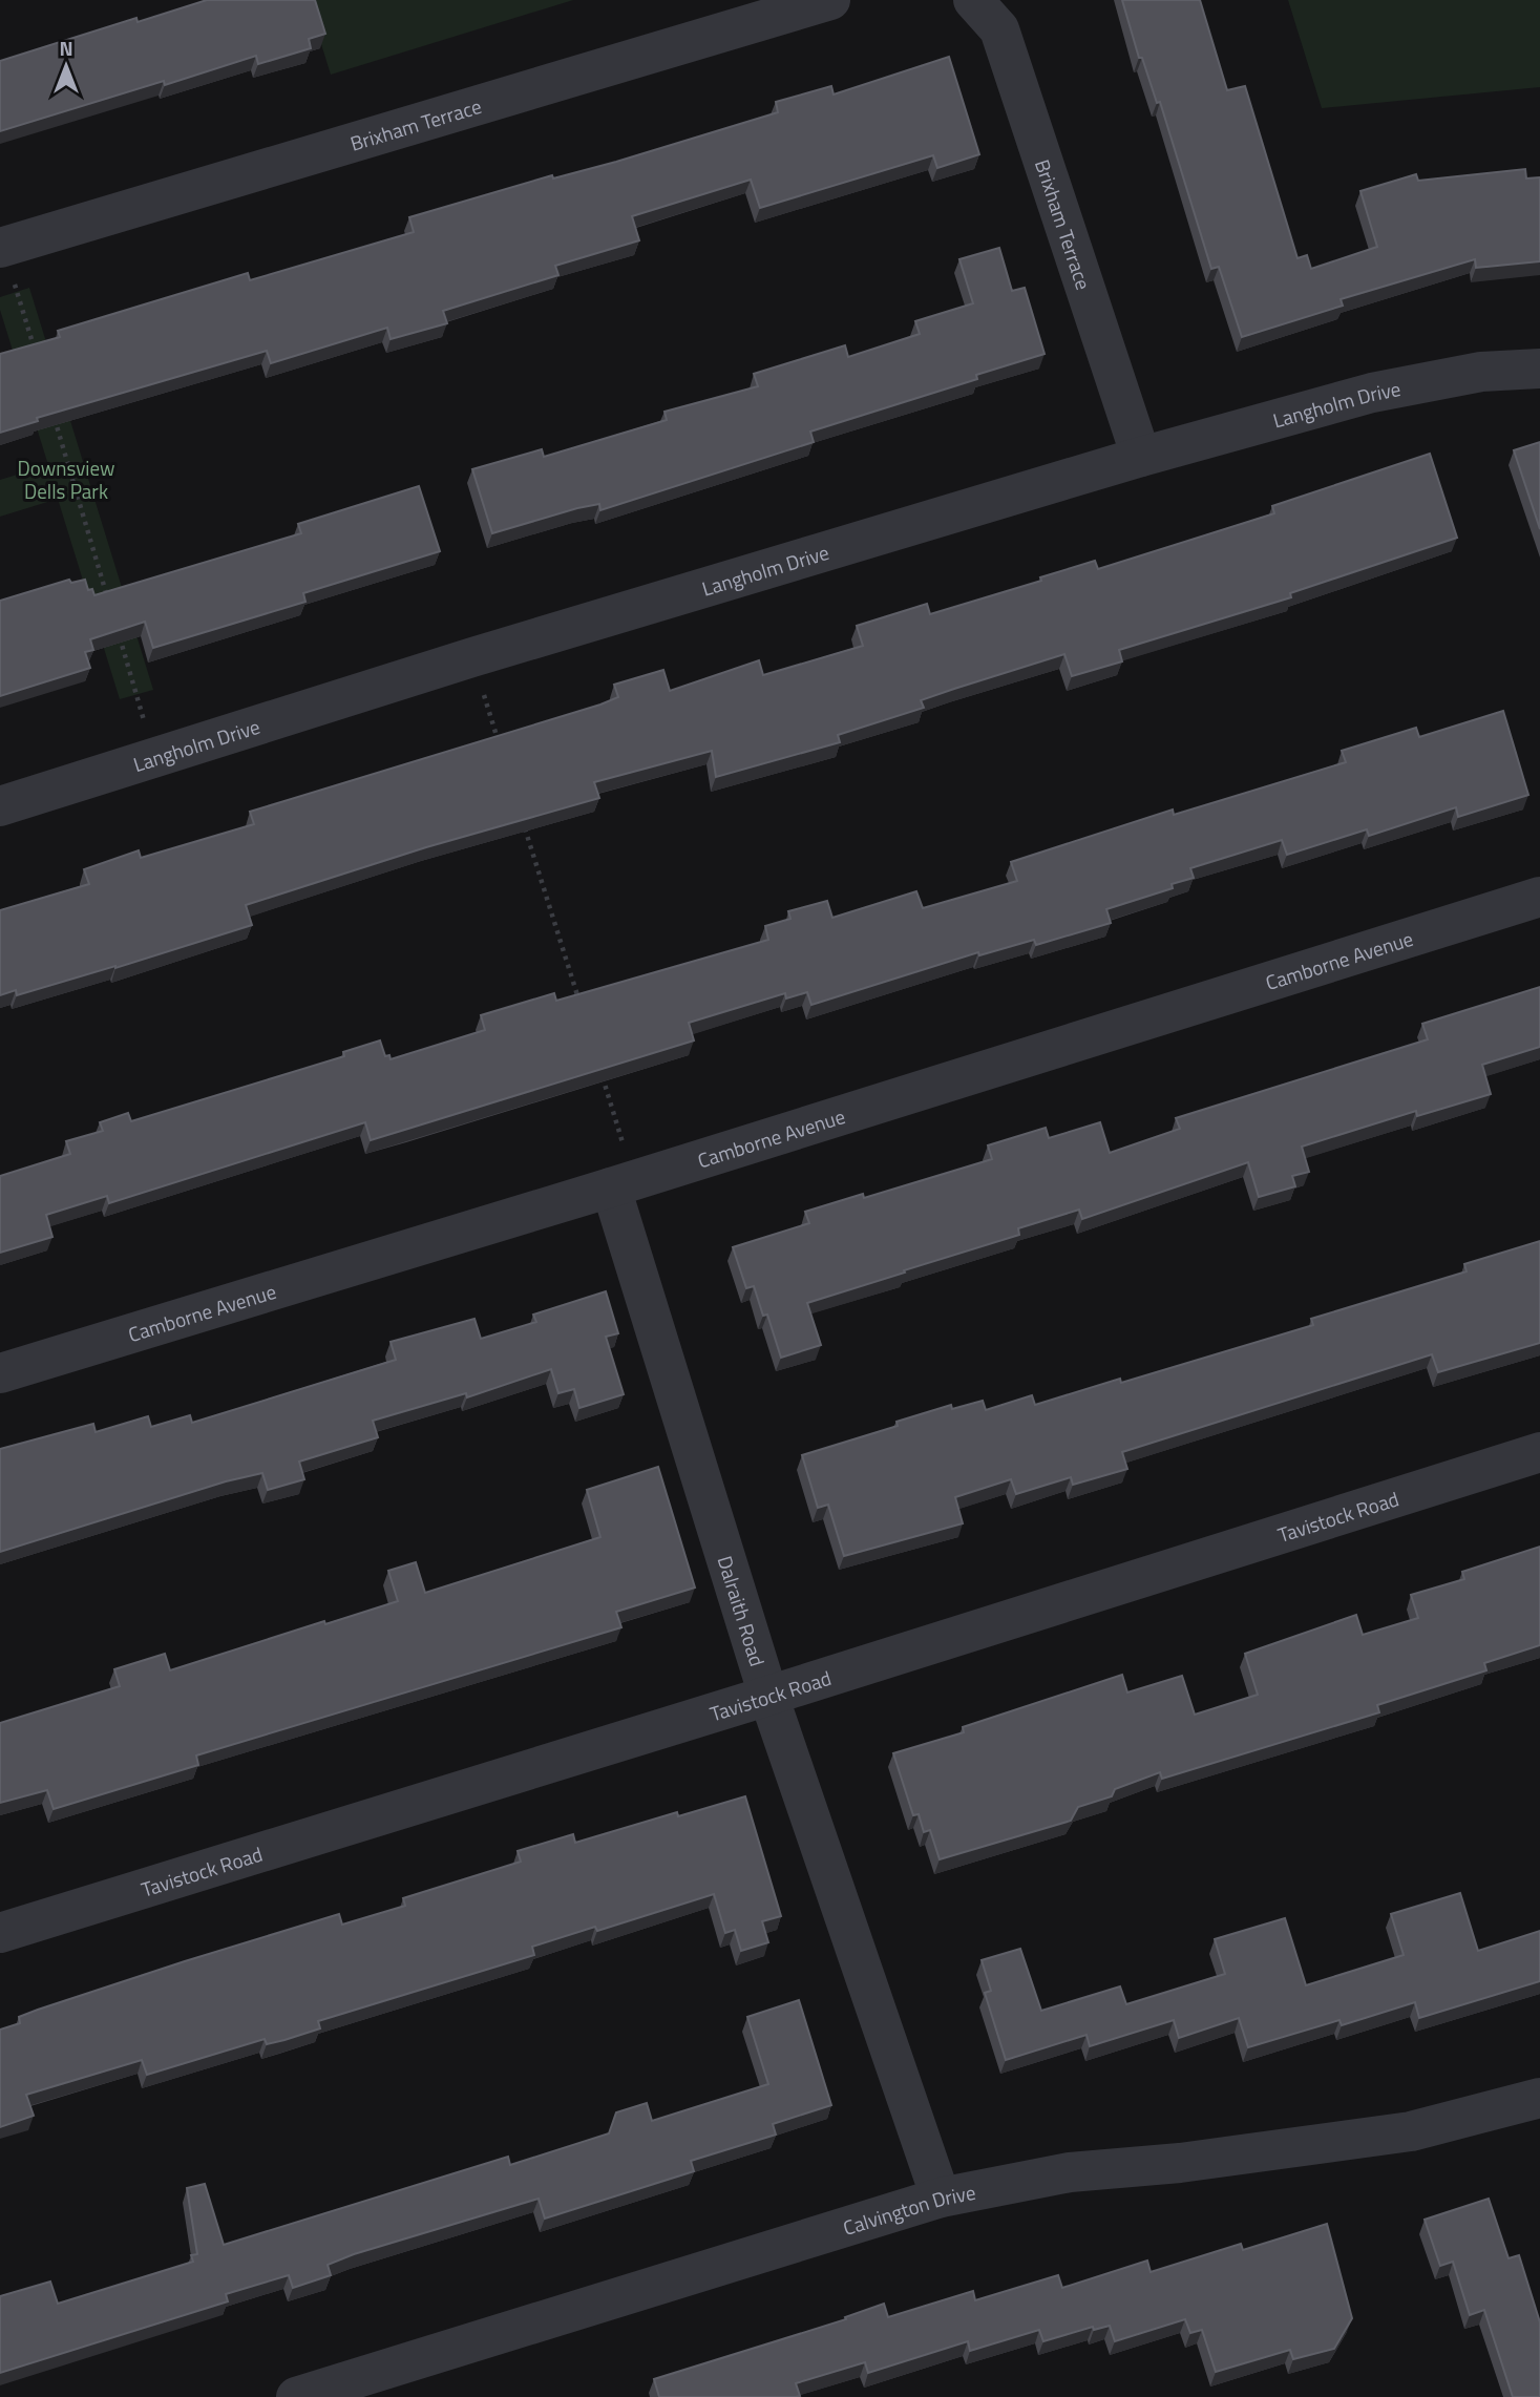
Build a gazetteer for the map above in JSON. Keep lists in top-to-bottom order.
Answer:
{
  "streets": {
    "street": [
      "Brixham Terrace",
      "Langholm Drive",
      "Camborne Avenue",
      "Tavistock Road",
      "Dalraith Road",
      "Calvington Drive"
    ]
  },
  "crossings": [
    ["Brixham Terrace", "Langholm Drive"],
    ["Camborne Avenue", "Dalraith Road"],
    ["Tavistock Road", "Dalraith Road"],
    ["Dalraith Road", "Calvington Drive"]
  ],
  "parks": ["Downsview Dells Park"],
  "north": "top"
}
